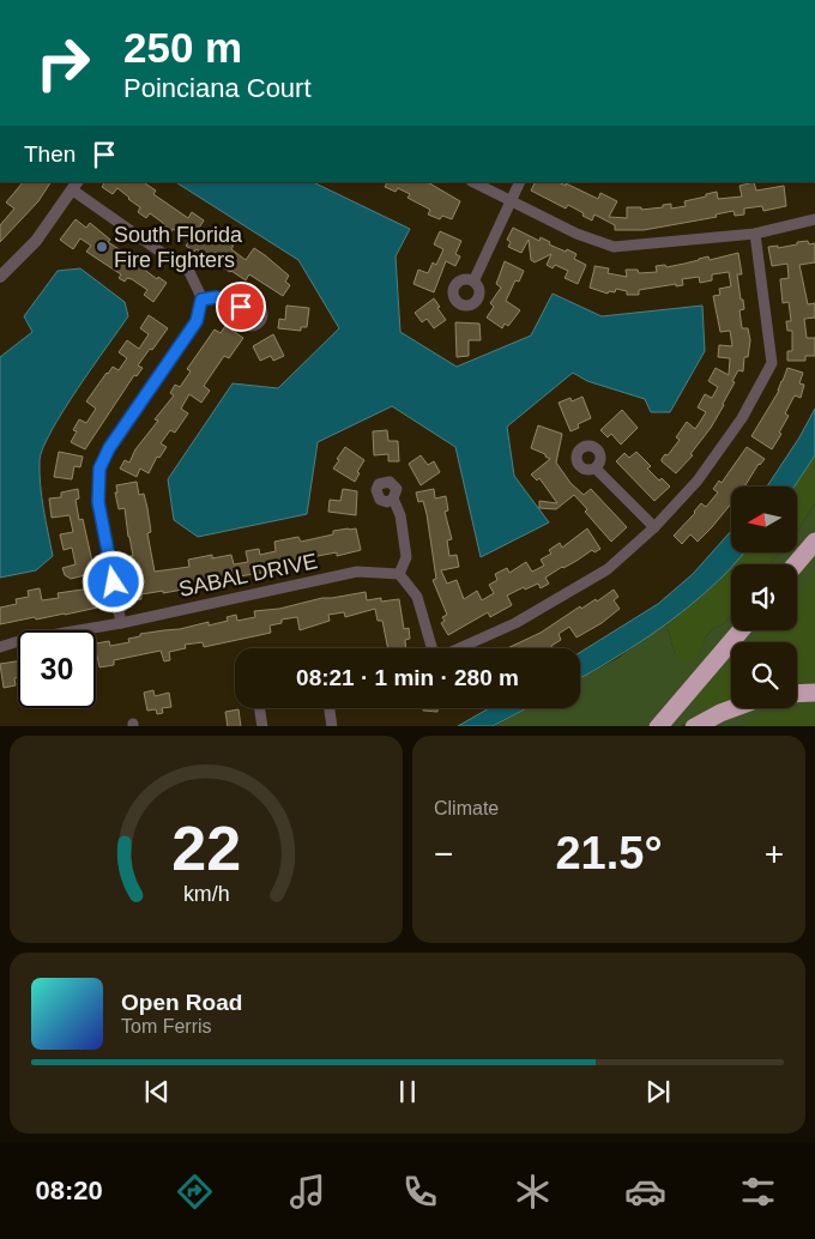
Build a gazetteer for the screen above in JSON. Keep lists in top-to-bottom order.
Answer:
{
  "streets": {
    "street": ["SABAL DRIVE"]
  },
  "places": ["South Florida Fire Fighters"],
  "north": "left",
  "page": {
    "turn": ["250 m", "Poinciana Court"],
    "then": "Then",
    "limit": "30",
    "trip": "08:21 · 1 min · 280 m",
    "tile": "Climate",
    "heat": ["−", "21.5°", "+"],
    "song": ["Open Road", "Tom Ferris"],
    "tabs": "08:20",
    "gauge": ["22", "km/h"]
  }
}
